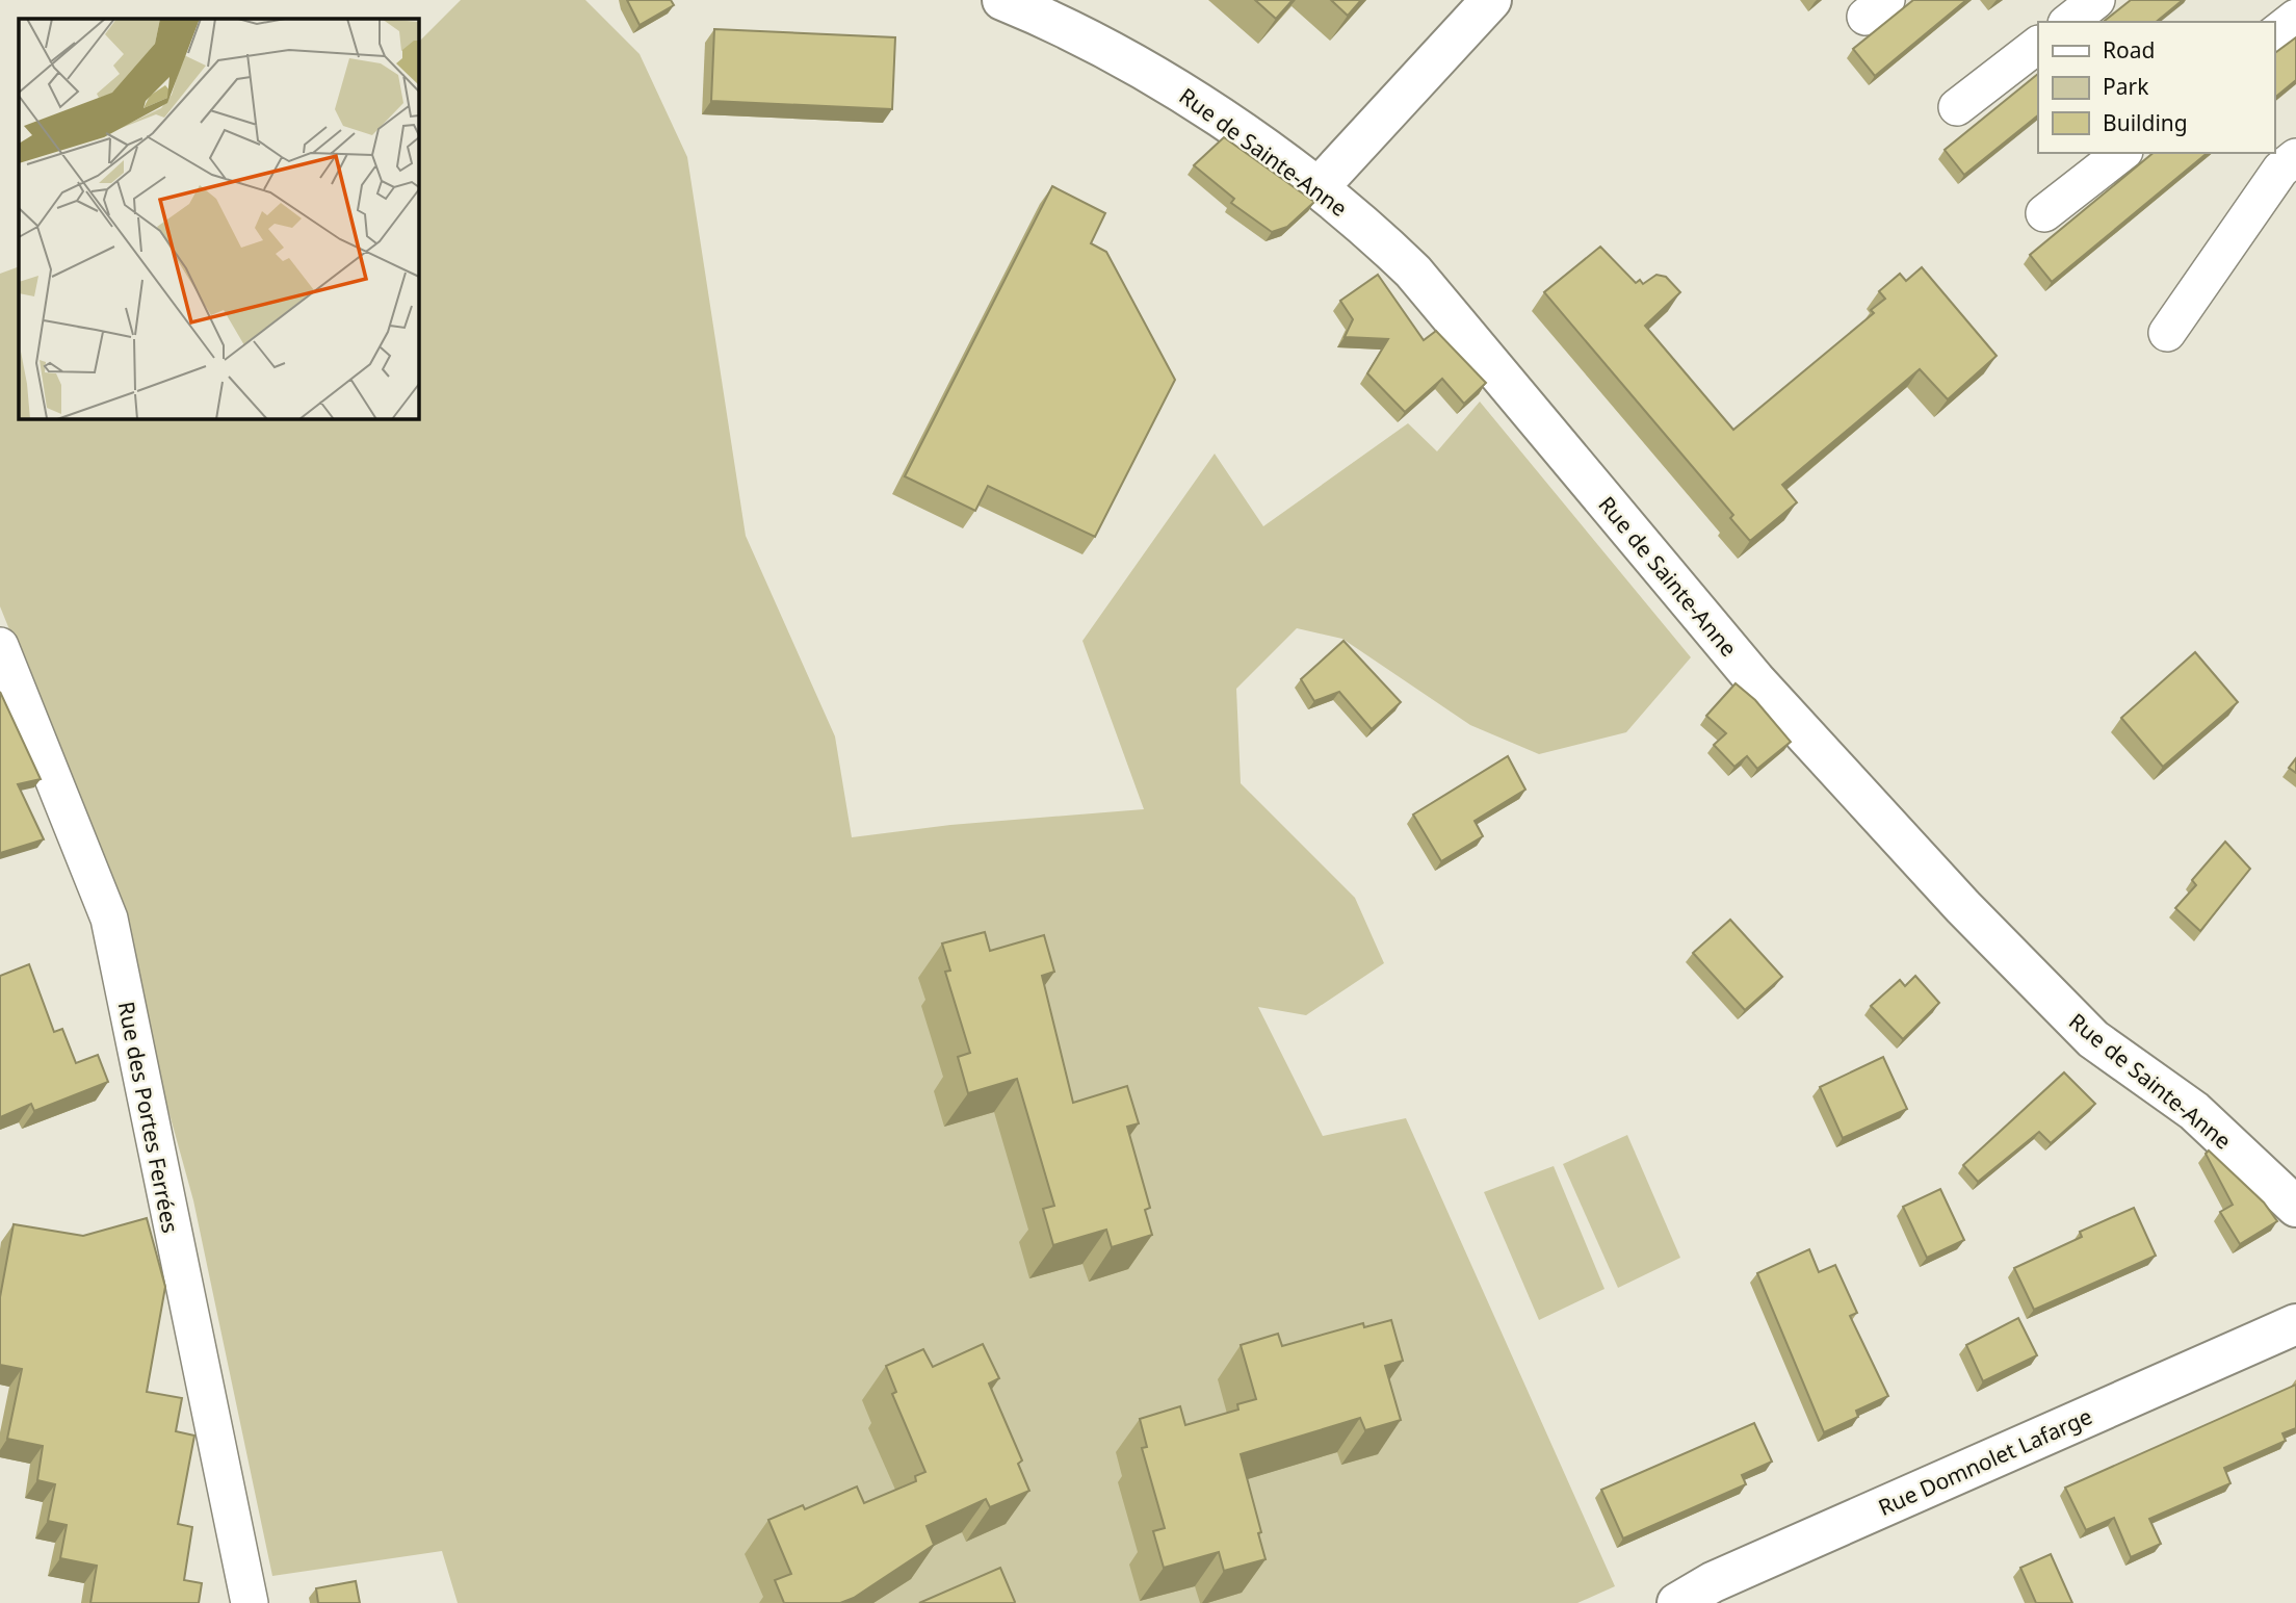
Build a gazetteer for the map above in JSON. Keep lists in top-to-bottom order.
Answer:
{
  "streets": {
    "street": ["Rue de Sainte-Anne", "Rue des Portes Ferrées", "Rue Domnolet Lafarge"]
  },
  "legend": ["Road", "Park", "Building"]
}
